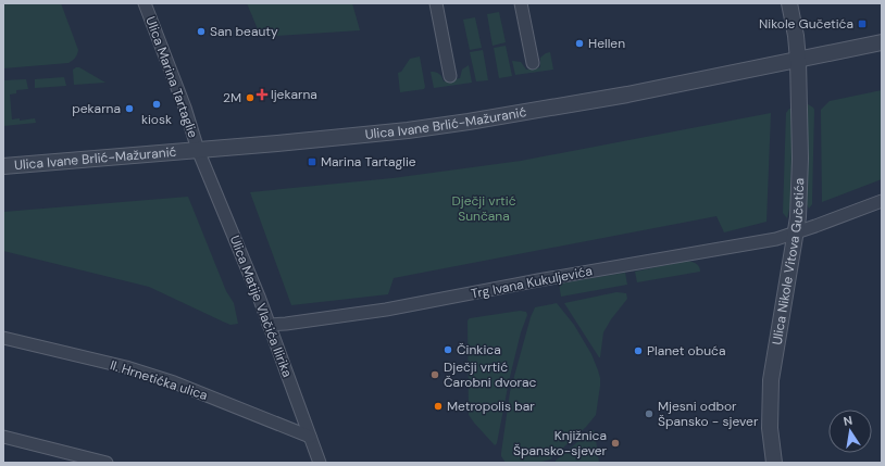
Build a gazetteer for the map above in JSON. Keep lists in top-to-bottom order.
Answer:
{
  "streets": {
    "street": [
      "Ulica Marina Tartaglie",
      "Ulica Ivane Brlić-Mažuranić",
      "Ulica Nikole Vitova Gučetića",
      "Trg Ivana Kukuljevića",
      "Ulica Matije Vlačića Ilirika",
      "II. Hrnetićka ulica"
    ]
  },
  "crossings": [
    ["Ulica Marina Tartaglie", "Ulica Ivane Brlić-Mažuranić"],
    ["Ulica Marina Tartaglie", "Ulica Matije Vlačića Ilirika"],
    ["Ulica Ivane Brlić-Mažuranić", "Ulica Nikole Vitova Gučetića"],
    ["Ulica Ivane Brlić-Mažuranić", "Ulica Matije Vlačića Ilirika"],
    ["Ulica Nikole Vitova Gučetića", "Trg Ivana Kukuljevića"],
    ["Trg Ivana Kukuljevića", "Ulica Matije Vlačića Ilirika"],
    ["Ulica Matije Vlačića Ilirika", "II. Hrnetićka ulica"]
  ],
  "parks": ["Dječji vrtić Sunčana"],
  "places": {
    "transit": ["Nikole Gučetića", "Marina Tartaglie"],
    "other": [
      "San beauty",
      "Hellen",
      "2M",
      "kiosk",
      "pekarna",
      "Činkica",
      "Planet obuća",
      "Dječji vrtić Čarobni dvorac",
      "Metropolis bar",
      "Mjesni odbor Špansko - sjever",
      "Knjižnica Špansko-sjever"
    ],
    "health": ["ljekarna"]
  },
  "north": "top"
}
